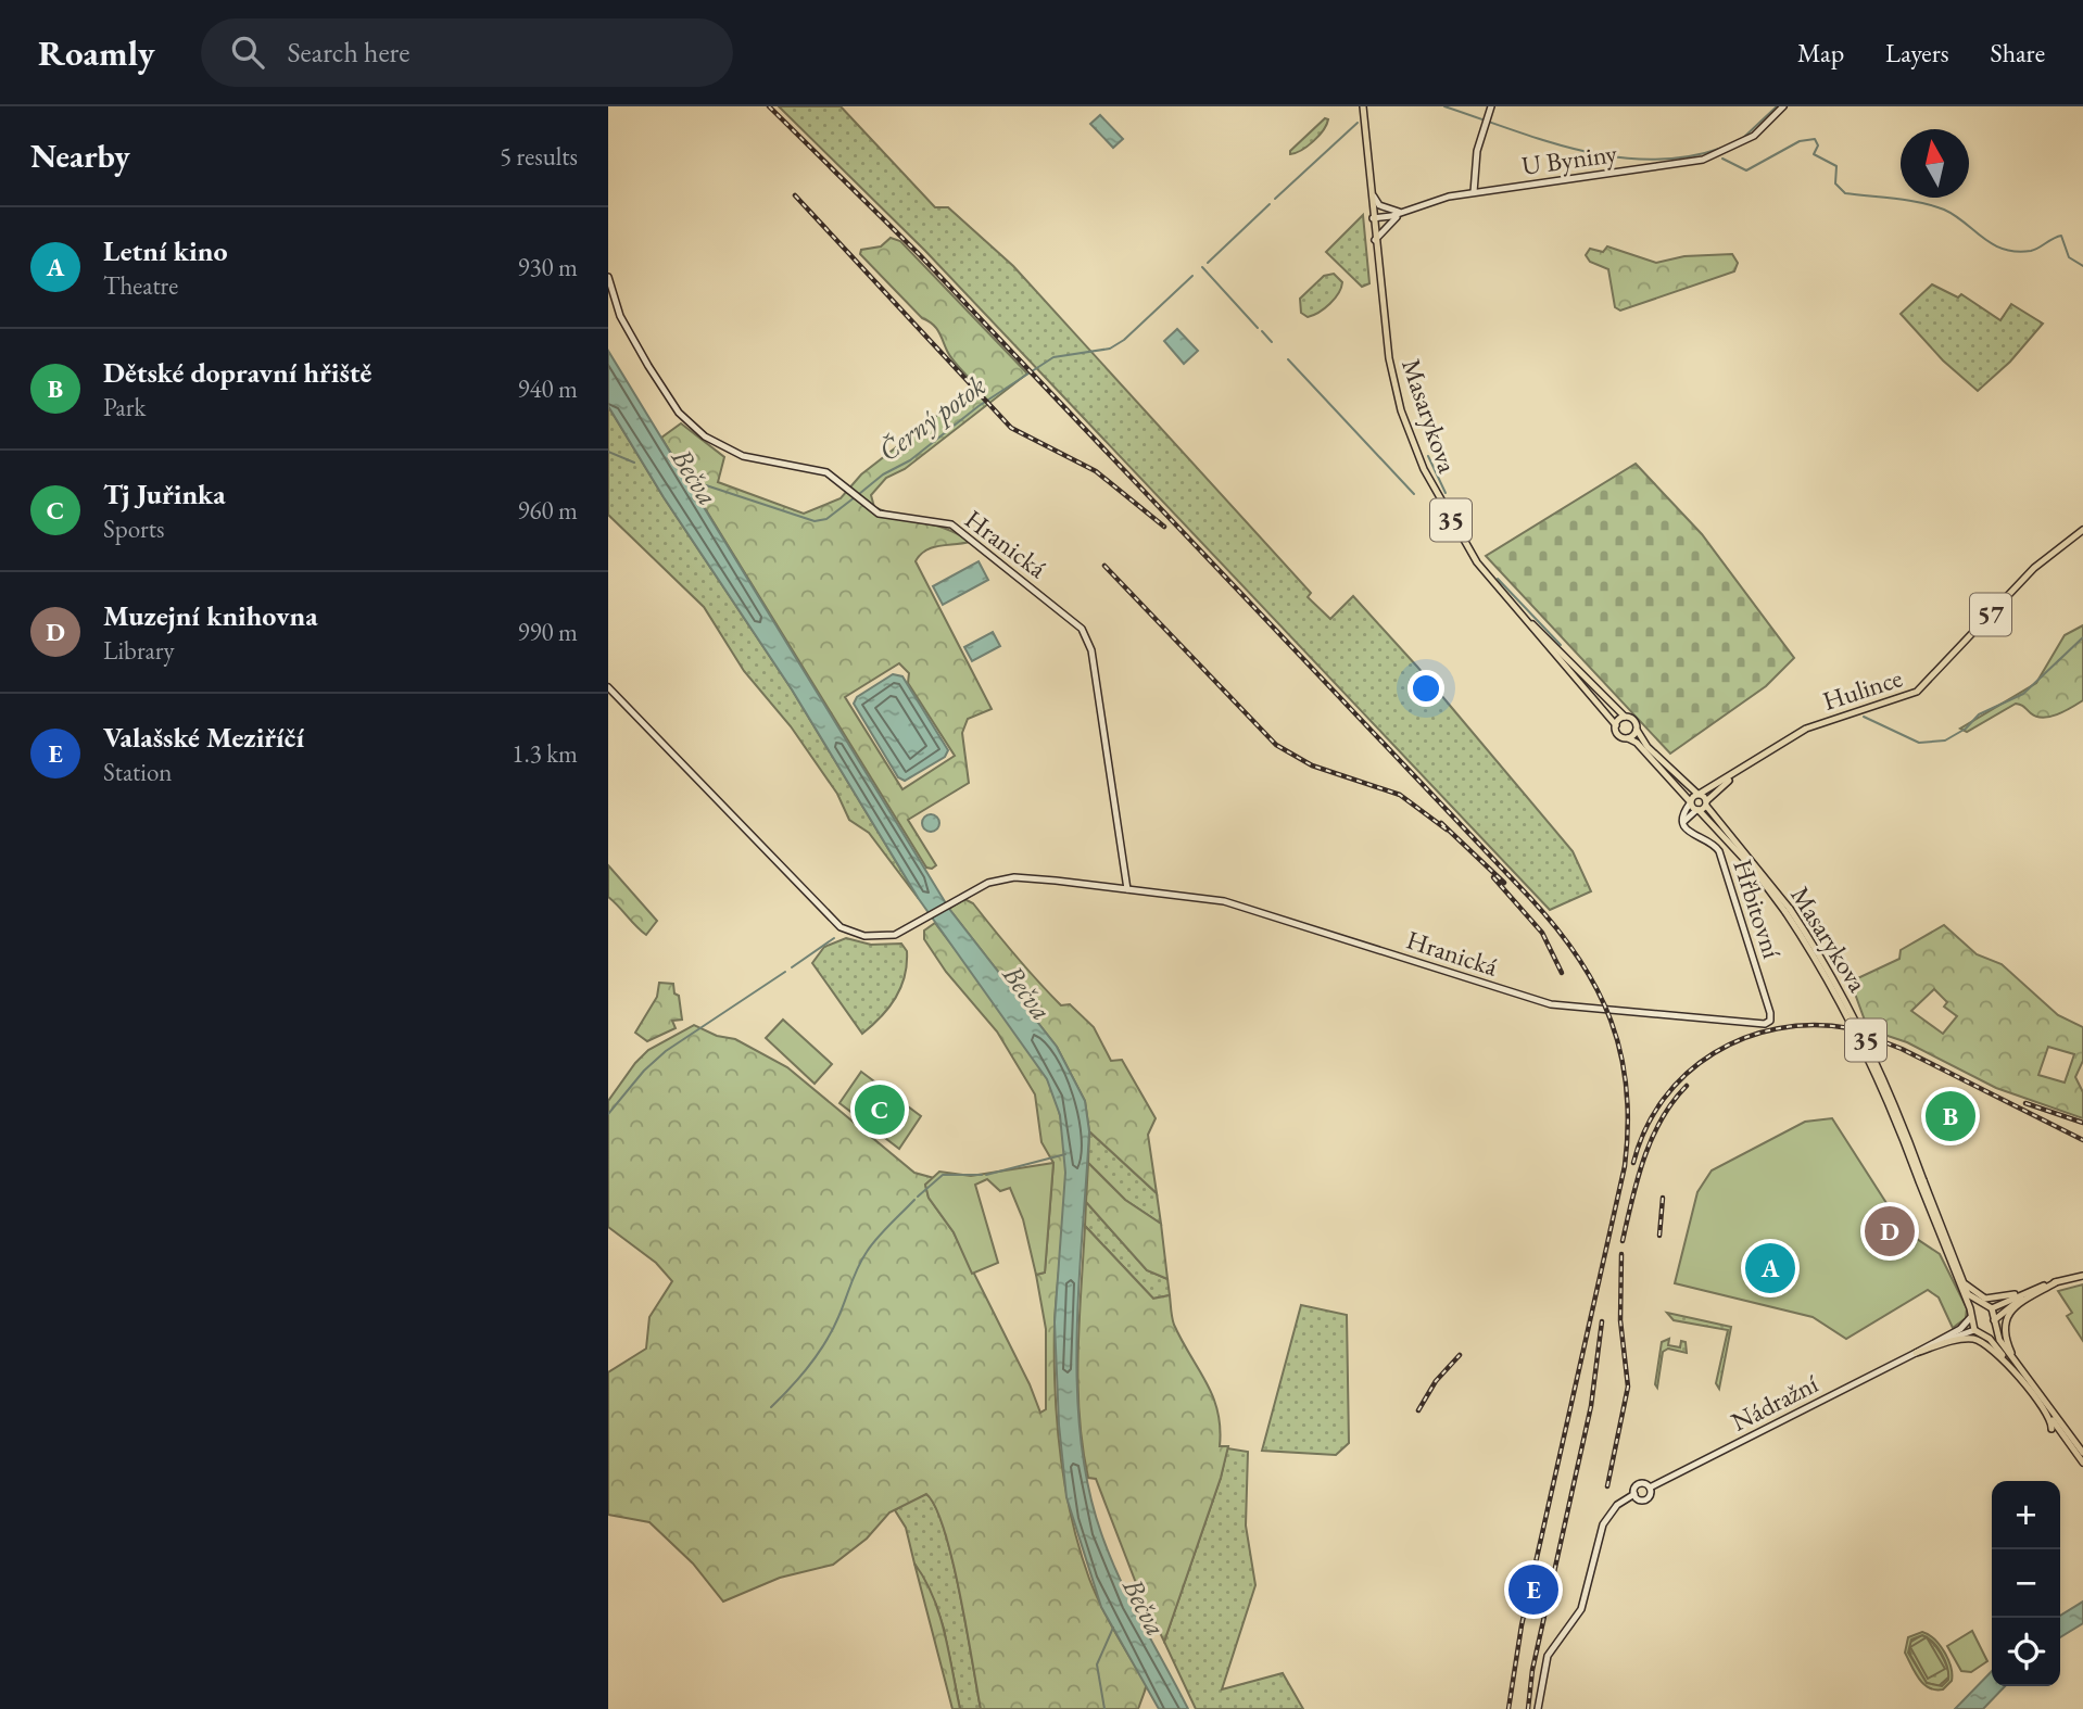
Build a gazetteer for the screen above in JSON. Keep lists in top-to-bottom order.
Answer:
{
  "streets": {
    "main road": [
      "Masarykova",
      "35",
      "57",
      "Hulince"
    ],
    "street": [
      "U Byniny",
      "Hranická",
      "Hřbitovní",
      "Nádražní"
    ]
  },
  "crossings": [
    ["U Byniny", "Masarykova"],
    ["U Byniny", "35"],
    ["Masarykova", "35"],
    ["Masarykova", "Hulince"],
    ["Masarykova", "Nádražní"],
    ["35", "Hulince"],
    ["35", "Nádražní"],
    ["Hranická", "Hřbitovní"]
  ],
  "water": ["Černý potok", "Bečva"],
  "north": "top",
  "page": {
    "header": "Roamly",
    "search": "Search here",
    "nav": ["Map", "Layers", "Share"],
    "heading": ["Nearby", "5 results"],
    "list": [
      {
        "mark": "A",
        "name": "Letní kino",
        "note": "Theatre",
        "value": "930 m"
      },
      {
        "mark": "B",
        "name": "Dětské dopravní hřiště",
        "note": "Park",
        "value": "940 m"
      },
      {
        "mark": "C",
        "name": "Tj Juřinka",
        "note": "Sports",
        "value": "960 m"
      },
      {
        "mark": "D",
        "name": "Muzejní knihovna",
        "note": "Library",
        "value": "990 m"
      },
      {
        "mark": "E",
        "name": "Valašské Meziříčí",
        "note": "Station",
        "value": "1.3 km"
      }
    ],
    "pins": [
      "C",
      "B",
      "D",
      "A",
      "E"
    ],
    "map_buttons": ["+", "−"]
  }
}
